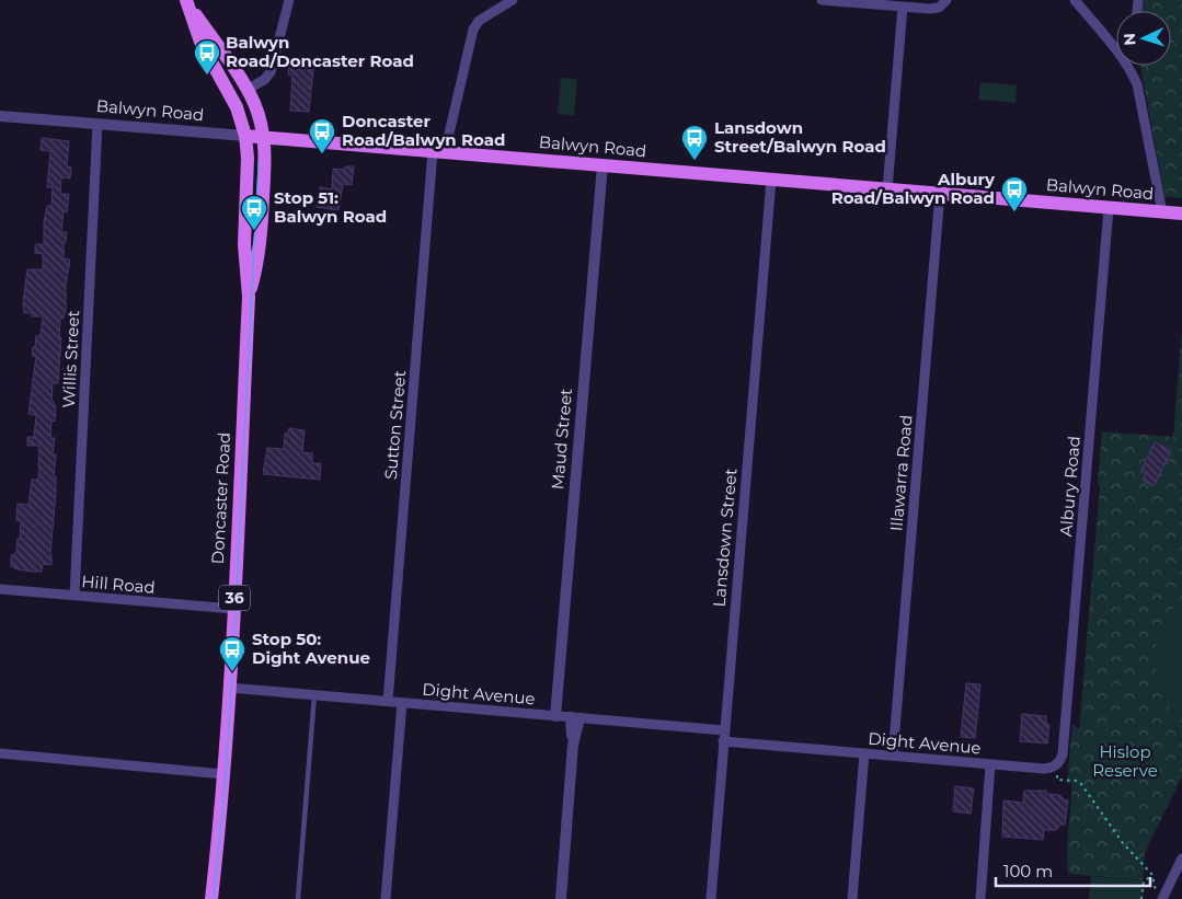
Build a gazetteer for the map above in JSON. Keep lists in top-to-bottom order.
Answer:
{
  "streets": {
    "main road": ["Balwyn Road", "Doncaster Road", "36"],
    "street": [
      "Willis Street",
      "Sutton Street",
      "Maud Street",
      "Illawarra Road",
      "Albury Road",
      "Lansdown Street",
      "Hill Road",
      "Dight Avenue"
    ]
  },
  "crossings": [
    ["Balwyn Road", "Willis Street"],
    ["Balwyn Road", "Sutton Street"],
    ["Balwyn Road", "Maud Street"],
    ["Balwyn Road", "Illawarra Road"],
    ["Balwyn Road", "Albury Road"],
    ["Balwyn Road", "Doncaster Road"],
    ["Balwyn Road", "Lansdown Street"],
    ["Willis Street", "Hill Road"],
    ["Sutton Street", "Dight Avenue"],
    ["Maud Street", "Dight Avenue"],
    ["Illawarra Road", "Dight Avenue"],
    ["Albury Road", "Dight Avenue"],
    ["Doncaster Road", "Hill Road"],
    ["Doncaster Road", "Dight Avenue"],
    ["Lansdown Street", "Dight Avenue"]
  ],
  "parks": ["Hislop Reserve"],
  "places": {
    "bus stop": [
      "Balwyn Road/Doncaster Road",
      "Doncaster Road/Balwyn Road",
      "Lansdown Street/Balwyn Road",
      "Albury Road/Balwyn Road",
      "Stop 51: Balwyn Road",
      "Stop 50: Dight Avenue"
    ]
  },
  "scale_bar": "100 m",
  "north": "left"
}
